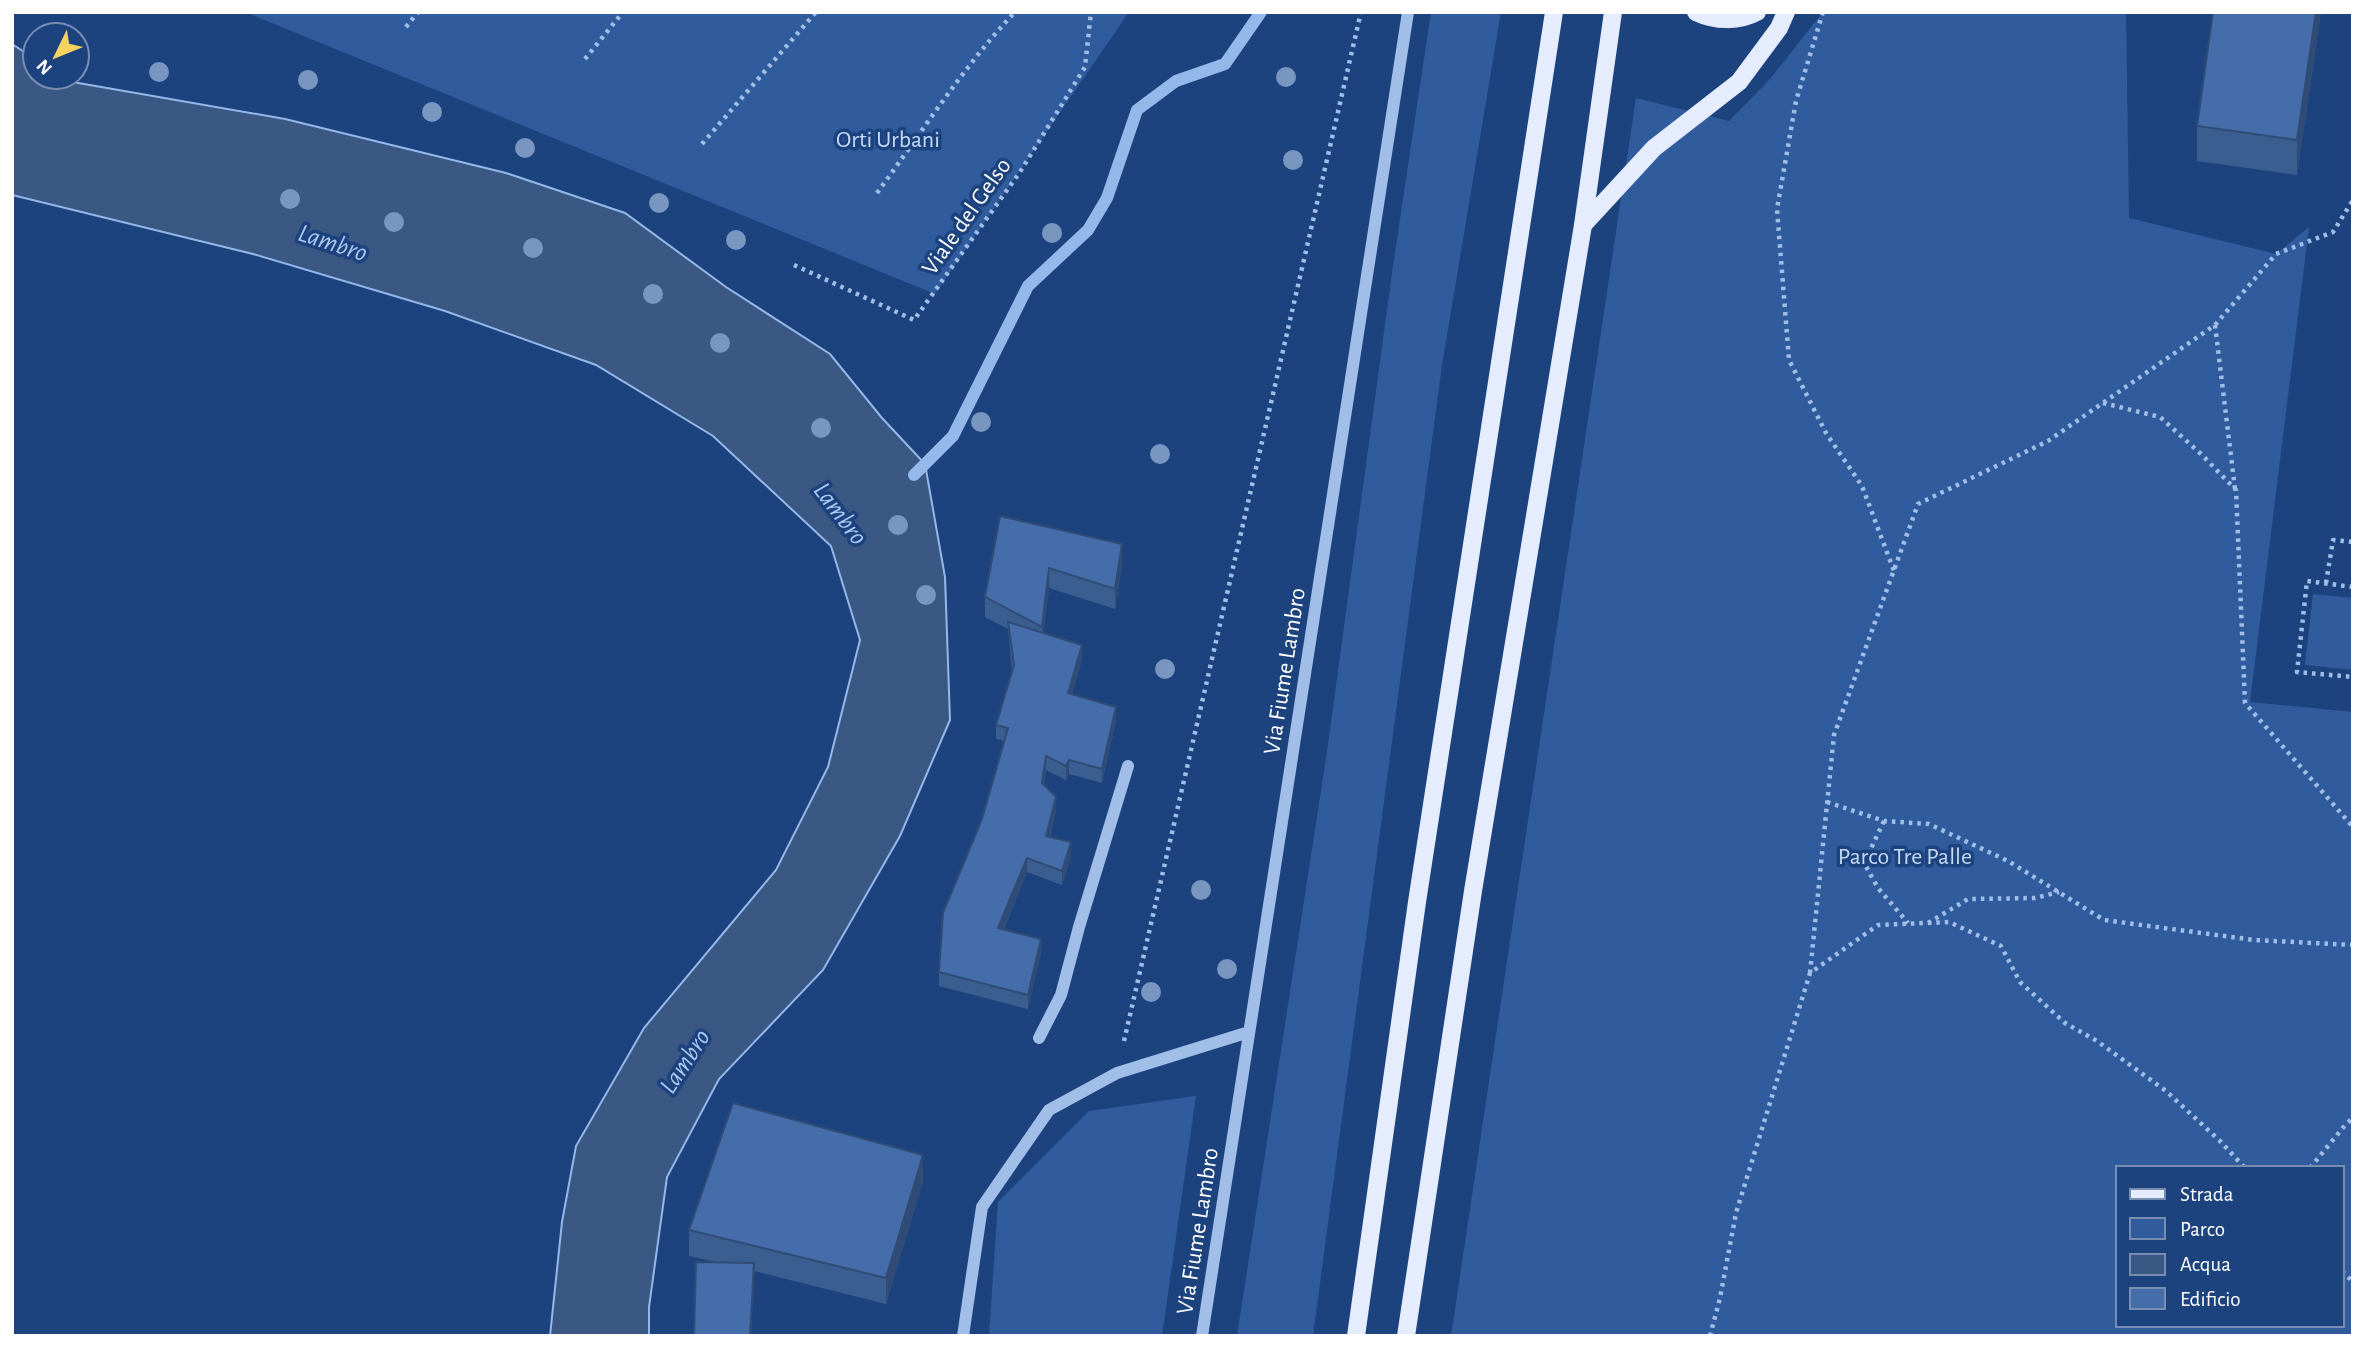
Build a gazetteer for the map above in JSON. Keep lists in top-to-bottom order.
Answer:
{
  "streets": {
    "street": ["Via Fiume Lambro"],
    "path": ["Viale del Gelso"]
  },
  "water": ["Lambro"],
  "parks": ["Orti Urbani", "Parco Tre Palle"],
  "legend": [
    "Strada",
    "Parco",
    "Acqua",
    "Edificio"
  ],
  "north": "bottom left"
}
